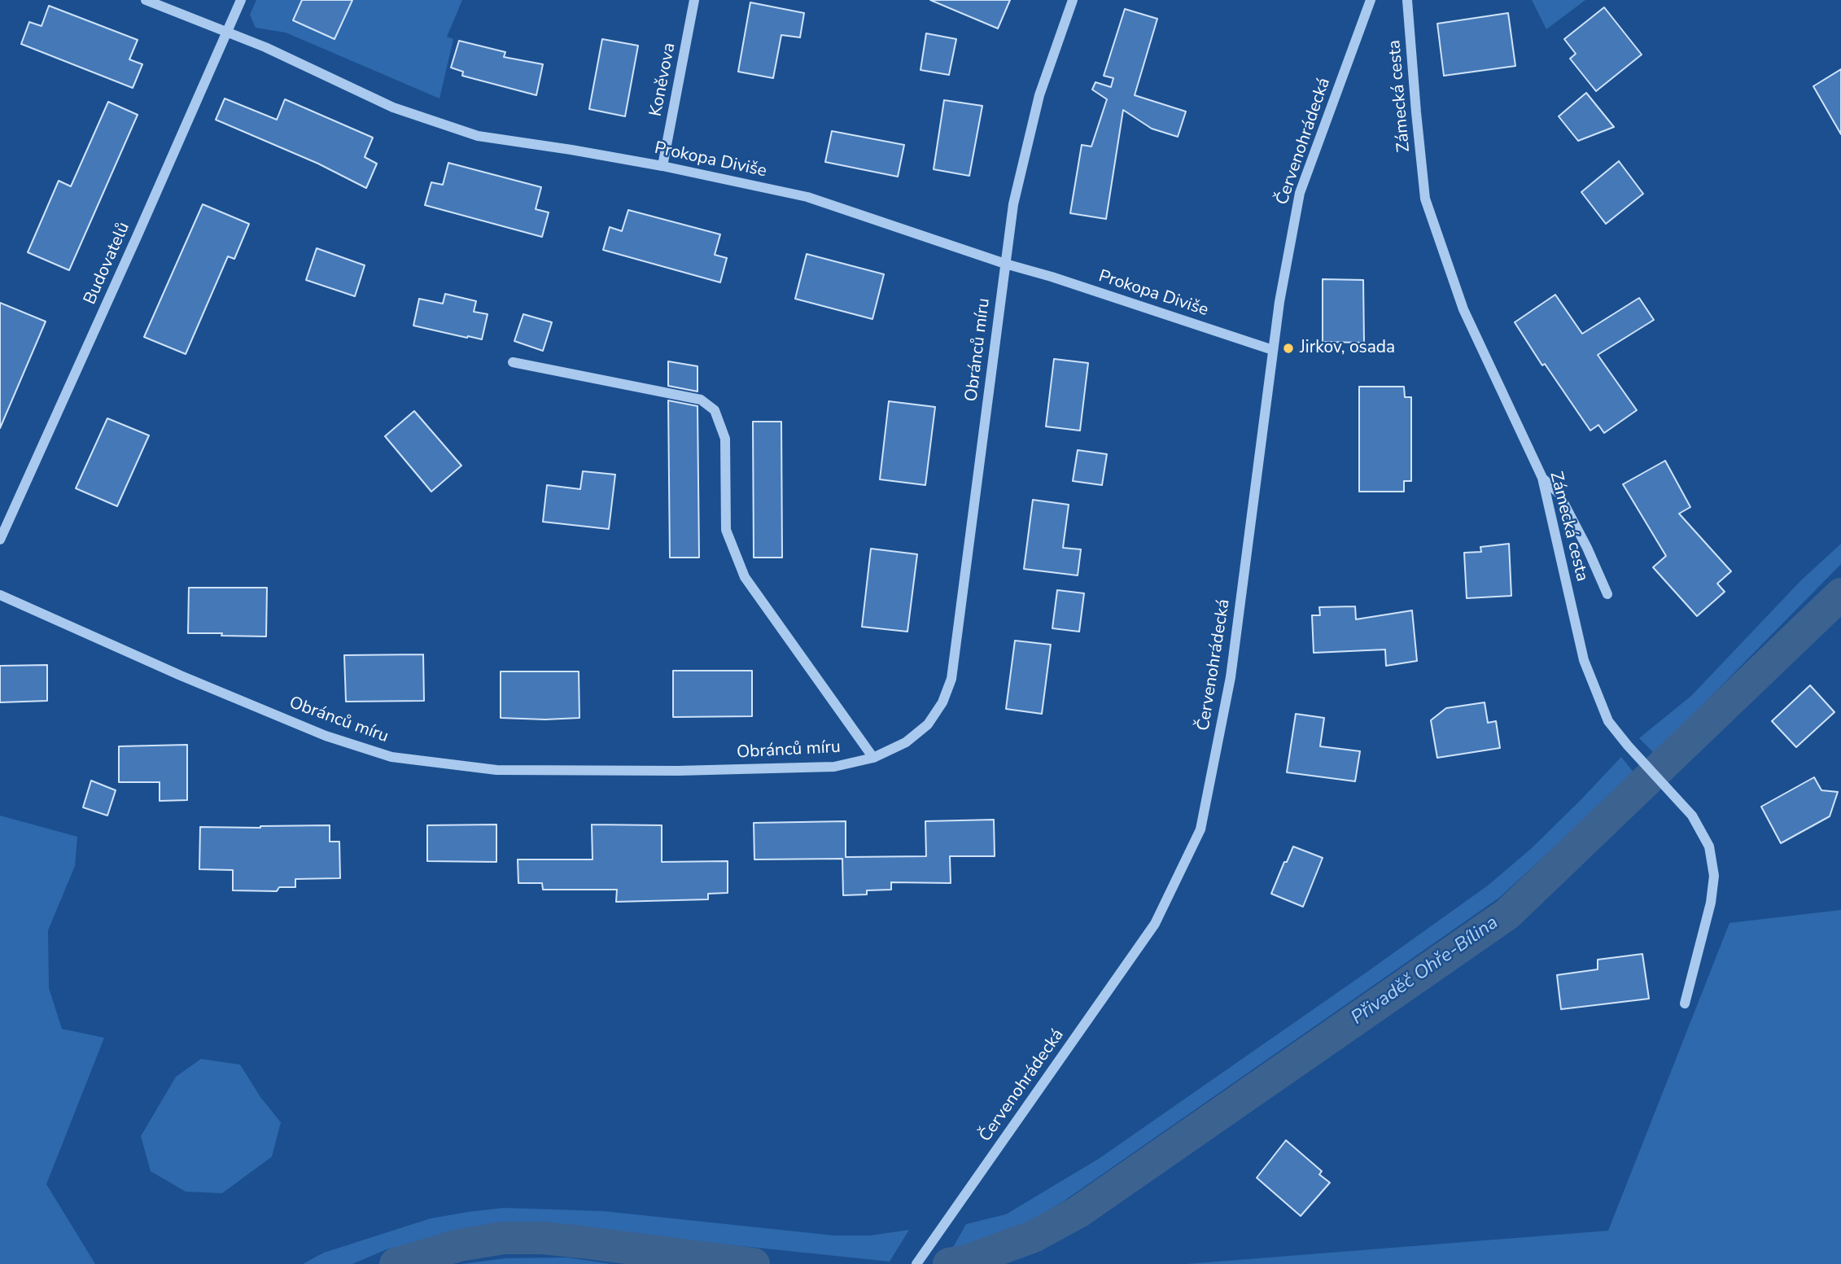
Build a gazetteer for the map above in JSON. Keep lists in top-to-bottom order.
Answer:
{
  "streets": {
    "street": [
      "Koněvova",
      "Zámecká cesta",
      "Červenohrádecká",
      "Prokopa Diviše",
      "Budovatelů",
      "Obránců míru"
    ]
  },
  "crossings": [
    ["Koněvova", "Prokopa Diviše"],
    ["Červenohrádecká", "Prokopa Diviše"],
    ["Prokopa Diviše", "Budovatelů"],
    ["Prokopa Diviše", "Obránců míru"]
  ],
  "water": ["Přivaděč Ohře-Bílina"],
  "places": ["Jirkov, osada"]
}
